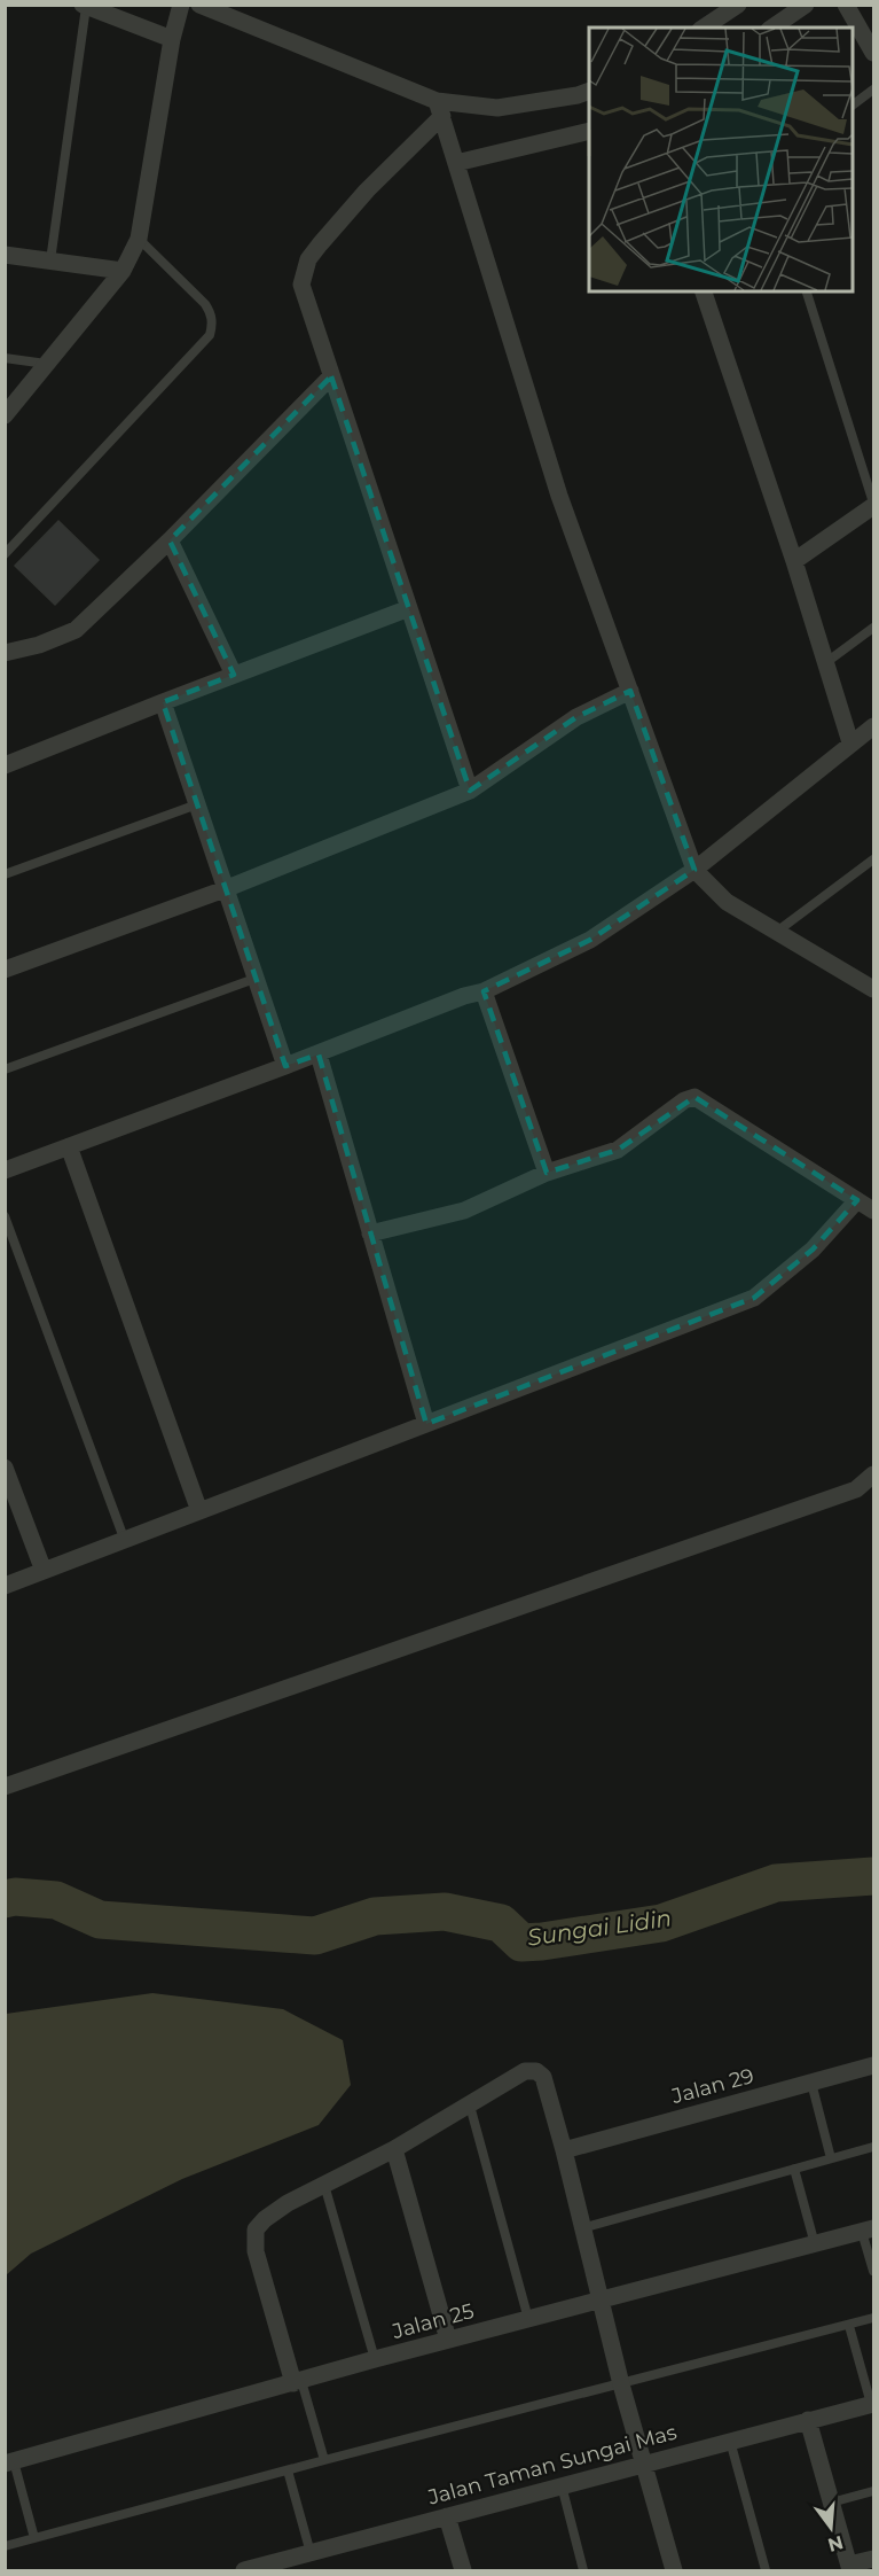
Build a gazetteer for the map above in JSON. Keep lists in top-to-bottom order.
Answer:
{
  "streets": {
    "street": ["Jalan 29", "Jalan 25", "Jalan Taman Sungai Mas"]
  },
  "water": ["Sungai Lidin"],
  "north": "bottom"
}
